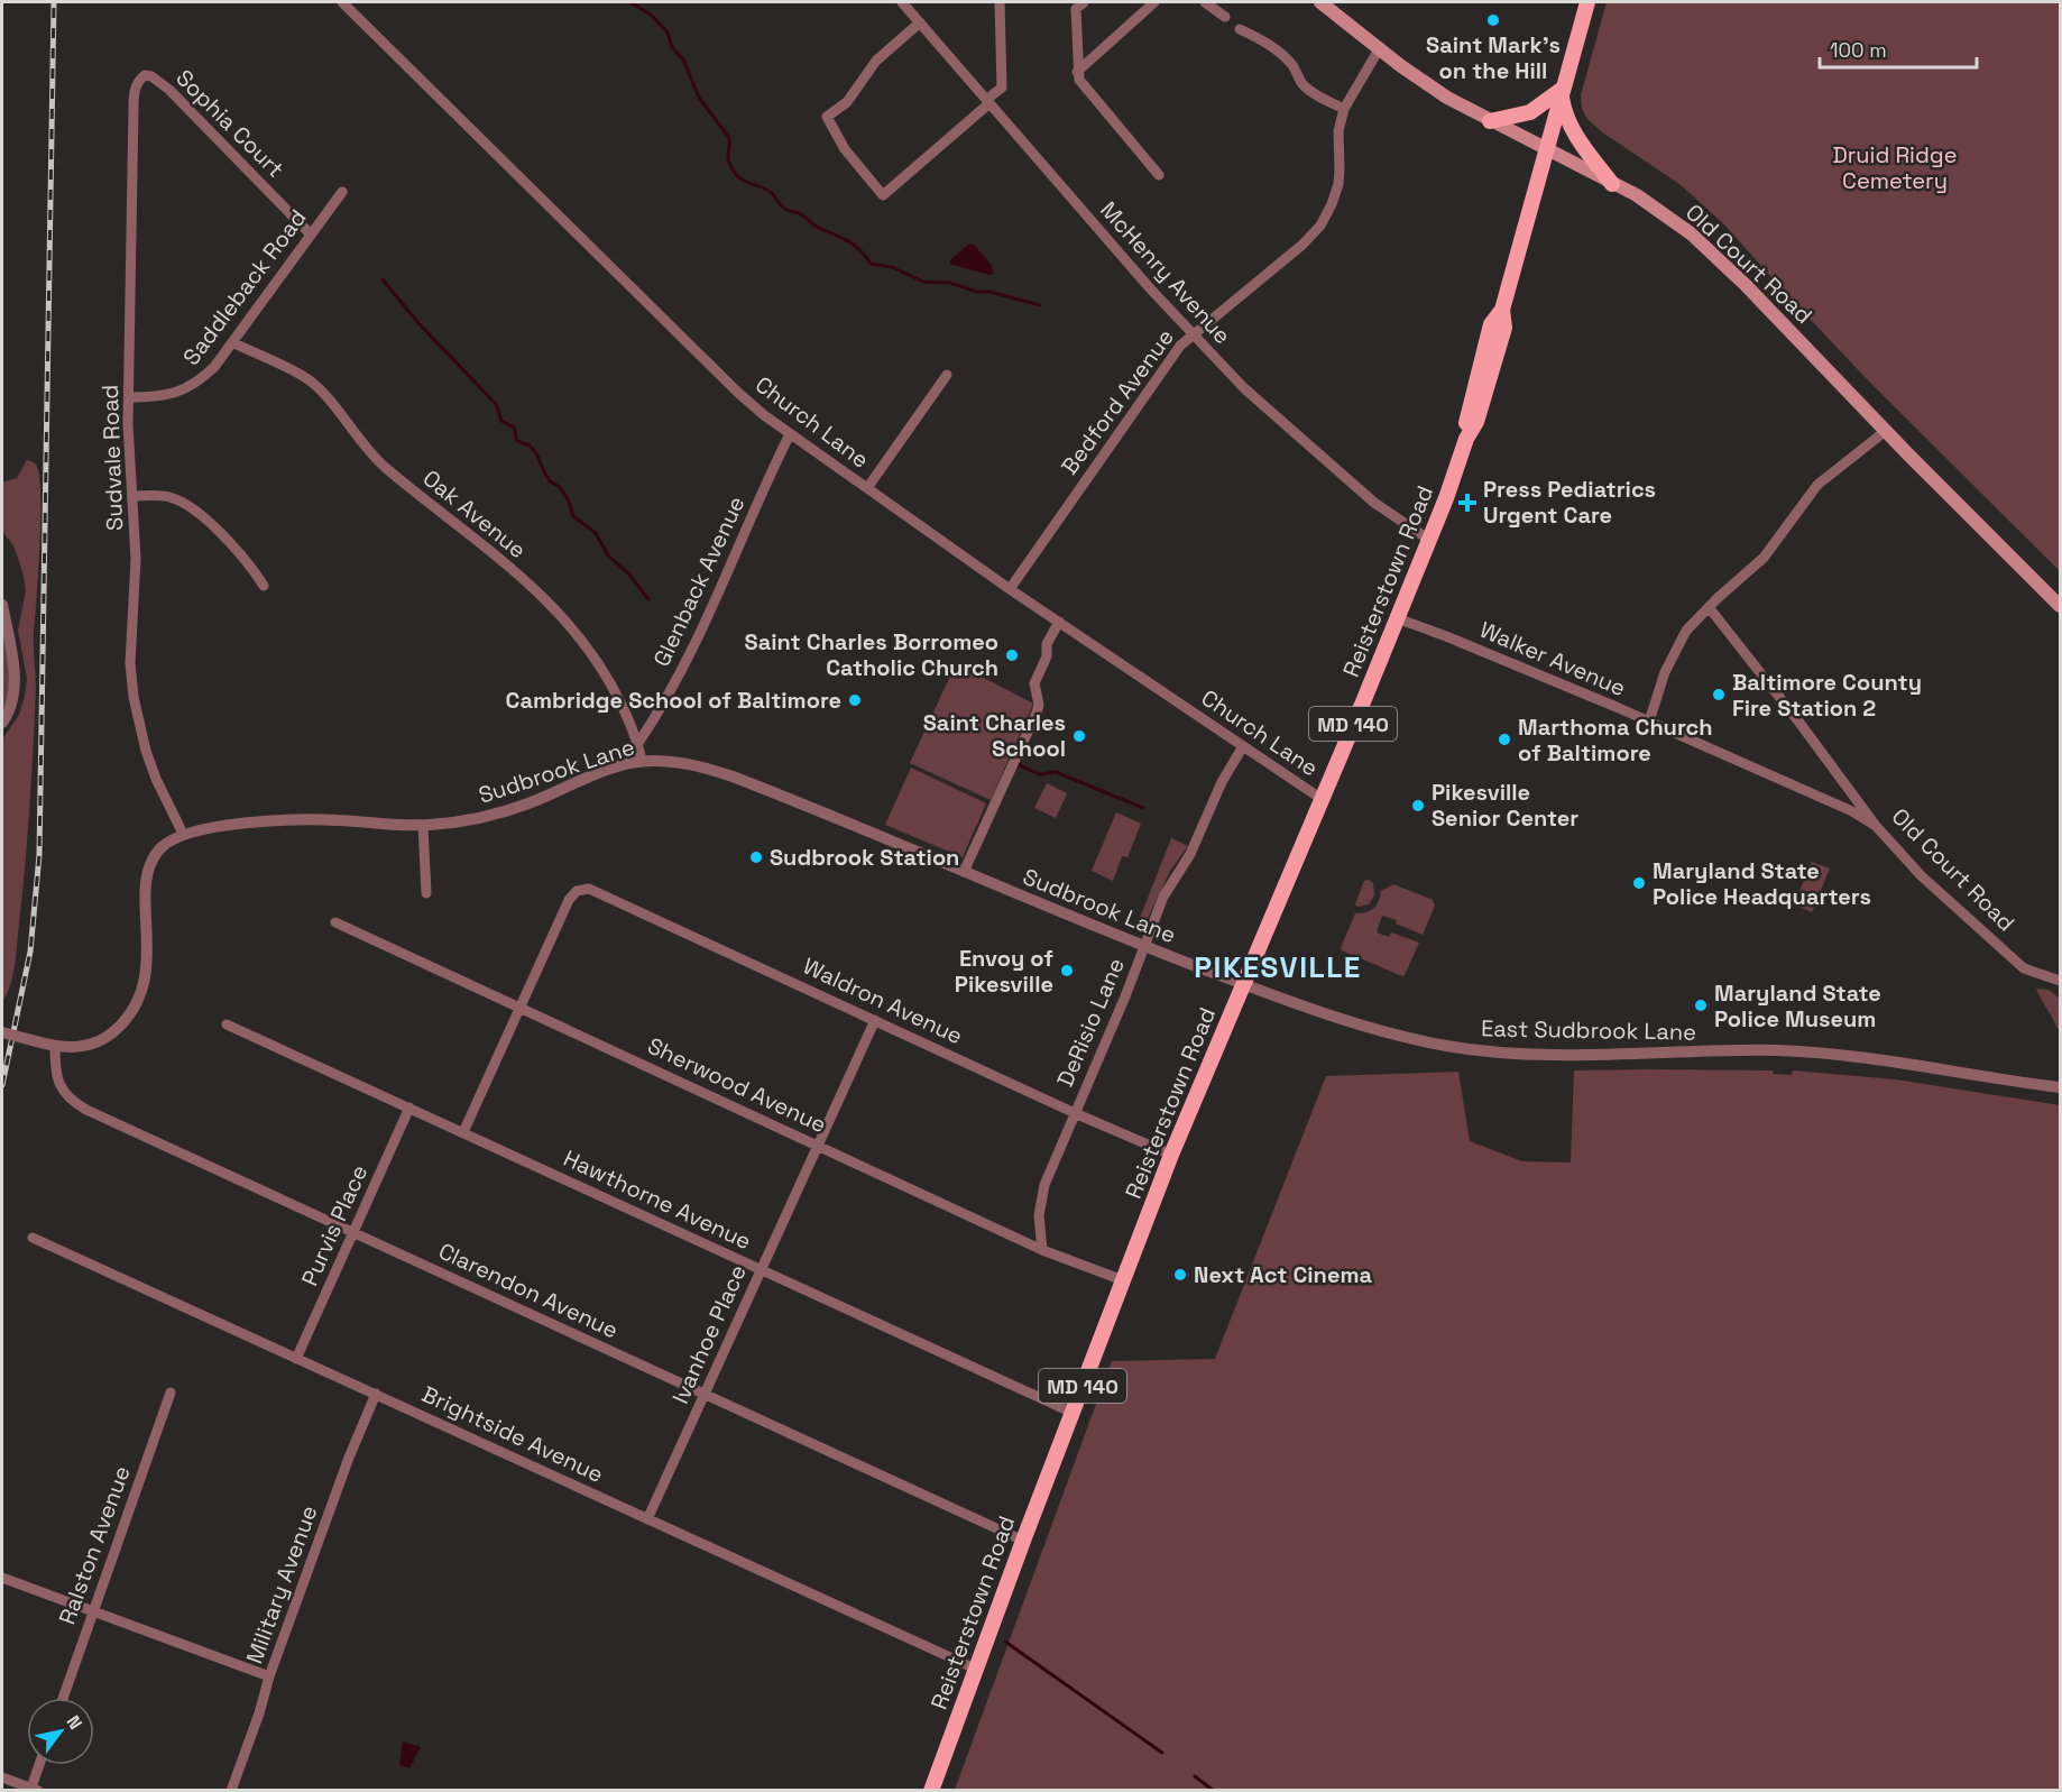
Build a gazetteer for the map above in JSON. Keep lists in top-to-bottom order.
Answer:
{
  "streets": {
    "main road": ["Old Court Road", "Reisterstown Road", "MD 140"],
    "street": [
      "Sophia Court",
      "McHenry Avenue",
      "Saddleback Road",
      "Bedford Avenue",
      "Church Lane",
      "Sudvale Road",
      "Oak Avenue",
      "Glenback Avenue",
      "Walker Avenue",
      "Sudbrook Lane",
      "Waldron Avenue",
      "DeRisio Lane",
      "East Sudbrook Lane",
      "Sherwood Avenue",
      "Hawthorne Avenue",
      "Purvis Place",
      "Clarendon Avenue",
      "Ivanhoe Place",
      "Brightside Avenue",
      "Ralston Avenue",
      "Military Avenue"
    ]
  },
  "crossings": [
    ["Sophia Court", "Saddleback Road"],
    ["Sophia Court", "Sudvale Road"],
    ["Old Court Road", "Bedford Avenue"],
    ["Old Court Road", "Reisterstown Road"],
    ["Old Court Road", "Walker Avenue"],
    ["McHenry Avenue", "Bedford Avenue"],
    ["McHenry Avenue", "Reisterstown Road"],
    ["Saddleback Road", "Sudvale Road"],
    ["Saddleback Road", "Oak Avenue"],
    ["Bedford Avenue", "Church Lane"],
    ["Church Lane", "Glenback Avenue"],
    ["Church Lane", "Reisterstown Road"],
    ["Church Lane", "DeRisio Lane"],
    ["Sudvale Road", "Sudbrook Lane"],
    ["Oak Avenue", "Glenback Avenue"],
    ["Oak Avenue", "Sudbrook Lane"],
    ["Reisterstown Road", "Walker Avenue"],
    ["Reisterstown Road", "Sudbrook Lane"],
    ["Reisterstown Road", "Waldron Avenue"],
    ["Reisterstown Road", "East Sudbrook Lane"],
    ["Reisterstown Road", "Sherwood Avenue"],
    ["Reisterstown Road", "Hawthorne Avenue"],
    ["Reisterstown Road", "Clarendon Avenue"],
    ["Reisterstown Road", "Brightside Avenue"],
    ["Sudbrook Lane", "DeRisio Lane"],
    ["Sudbrook Lane", "East Sudbrook Lane"],
    ["Sudbrook Lane", "Clarendon Avenue"],
    ["Waldron Avenue", "DeRisio Lane"],
    ["Waldron Avenue", "Sherwood Avenue"],
    ["Waldron Avenue", "Ivanhoe Place"],
    ["DeRisio Lane", "Sherwood Avenue"],
    ["Sherwood Avenue", "Ivanhoe Place"],
    ["Hawthorne Avenue", "Purvis Place"],
    ["Hawthorne Avenue", "Ivanhoe Place"],
    ["Purvis Place", "Clarendon Avenue"],
    ["Purvis Place", "Brightside Avenue"],
    ["Clarendon Avenue", "Ivanhoe Place"],
    ["Ivanhoe Place", "Brightside Avenue"],
    ["Brightside Avenue", "Military Avenue"]
  ],
  "districts": ["PIKESVILLE"],
  "parks": ["Druid Ridge Cemetery"],
  "places": {
    "other": [
      "Saint Mark's on the Hill",
      "Saint Charles Borromeo Catholic Church",
      "Baltimore County Fire Station 2",
      "Cambridge School of Baltimore",
      "Saint Charles School",
      "Marthoma Church of Baltimore",
      "Pikesville Senior Center",
      "Sudbrook Station",
      "Maryland State Police Headquarters",
      "Envoy of Pikesville",
      "Maryland State Police Museum",
      "Next Act Cinema"
    ],
    "health": ["Press Pediatrics Urgent Care"]
  },
  "scale_bar": "100 m",
  "north": "top right"
}
